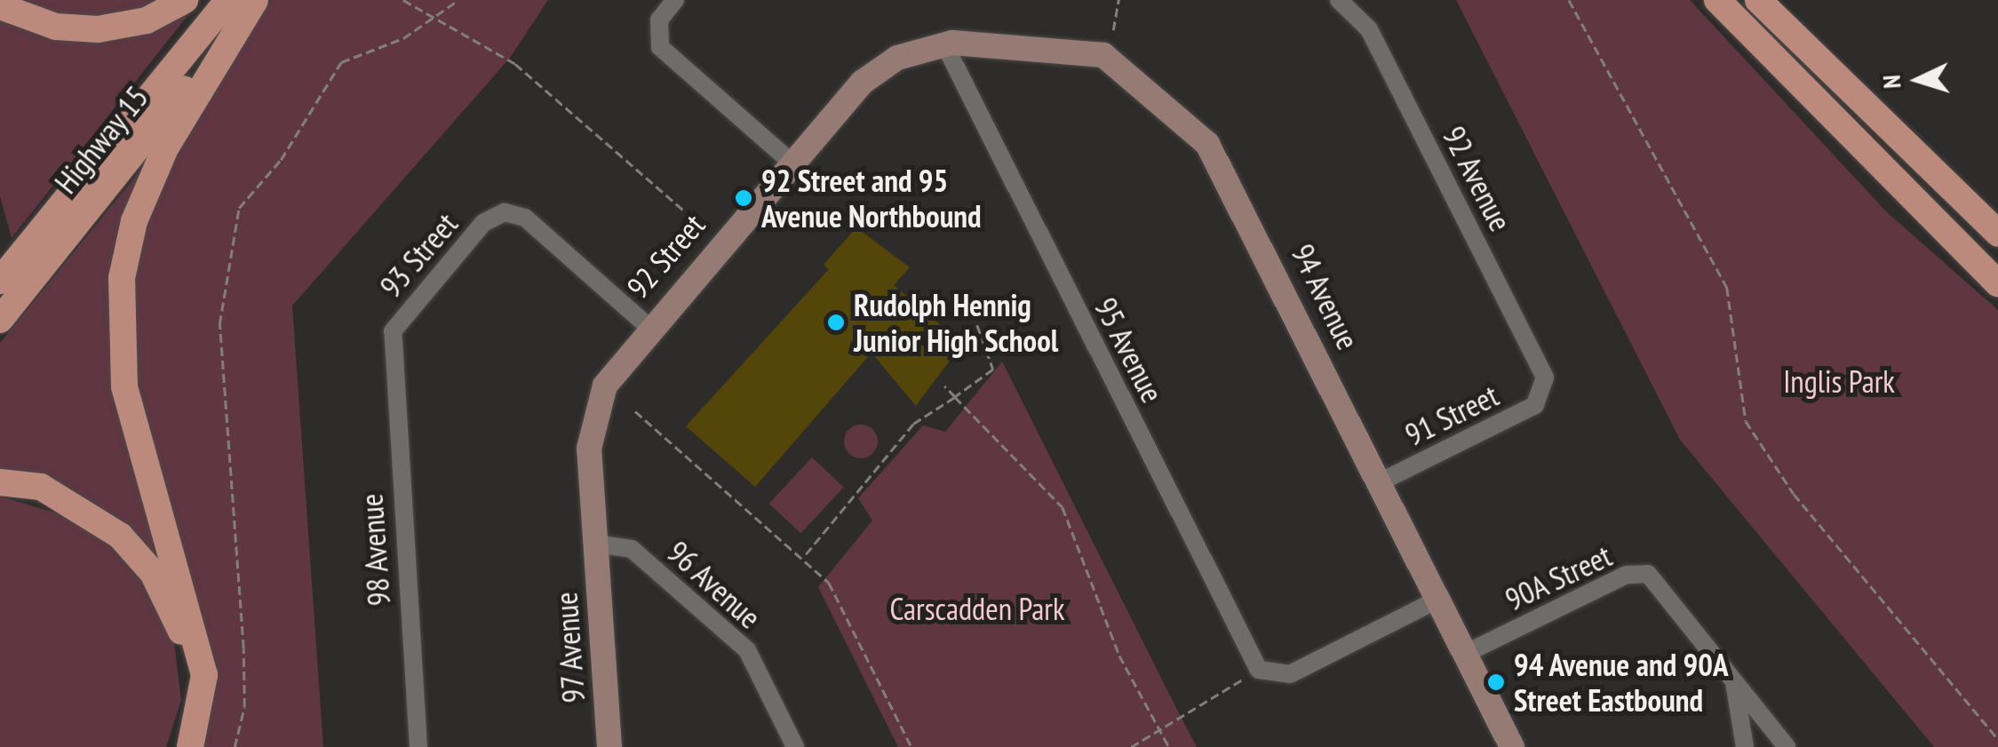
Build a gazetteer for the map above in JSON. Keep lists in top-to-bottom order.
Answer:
{
  "streets": {
    "main road": ["Highway 15"],
    "street": [
      "92 Avenue",
      "93 Street",
      "92 Street",
      "94 Avenue",
      "95 Avenue",
      "91 Street",
      "98 Avenue",
      "90A Street",
      "96 Avenue",
      "97 Avenue"
    ]
  },
  "crossings": [
    ["92 Avenue", "91 Street"],
    ["93 Street", "92 Street"],
    ["93 Street", "98 Avenue"],
    ["92 Street", "94 Avenue"],
    ["92 Street", "95 Avenue"],
    ["92 Street", "96 Avenue"],
    ["92 Street", "97 Avenue"],
    ["94 Avenue", "95 Avenue"],
    ["94 Avenue", "91 Street"],
    ["94 Avenue", "90A Street"],
    ["96 Avenue", "97 Avenue"]
  ],
  "parks": ["Inglis Park", "Carscadden Park"],
  "places": ["92 Street and 95 Avenue Northbound", "Rudolph Hennig Junior High School", "94 Avenue and 90A Street Eastbound"],
  "north": "left"
}
